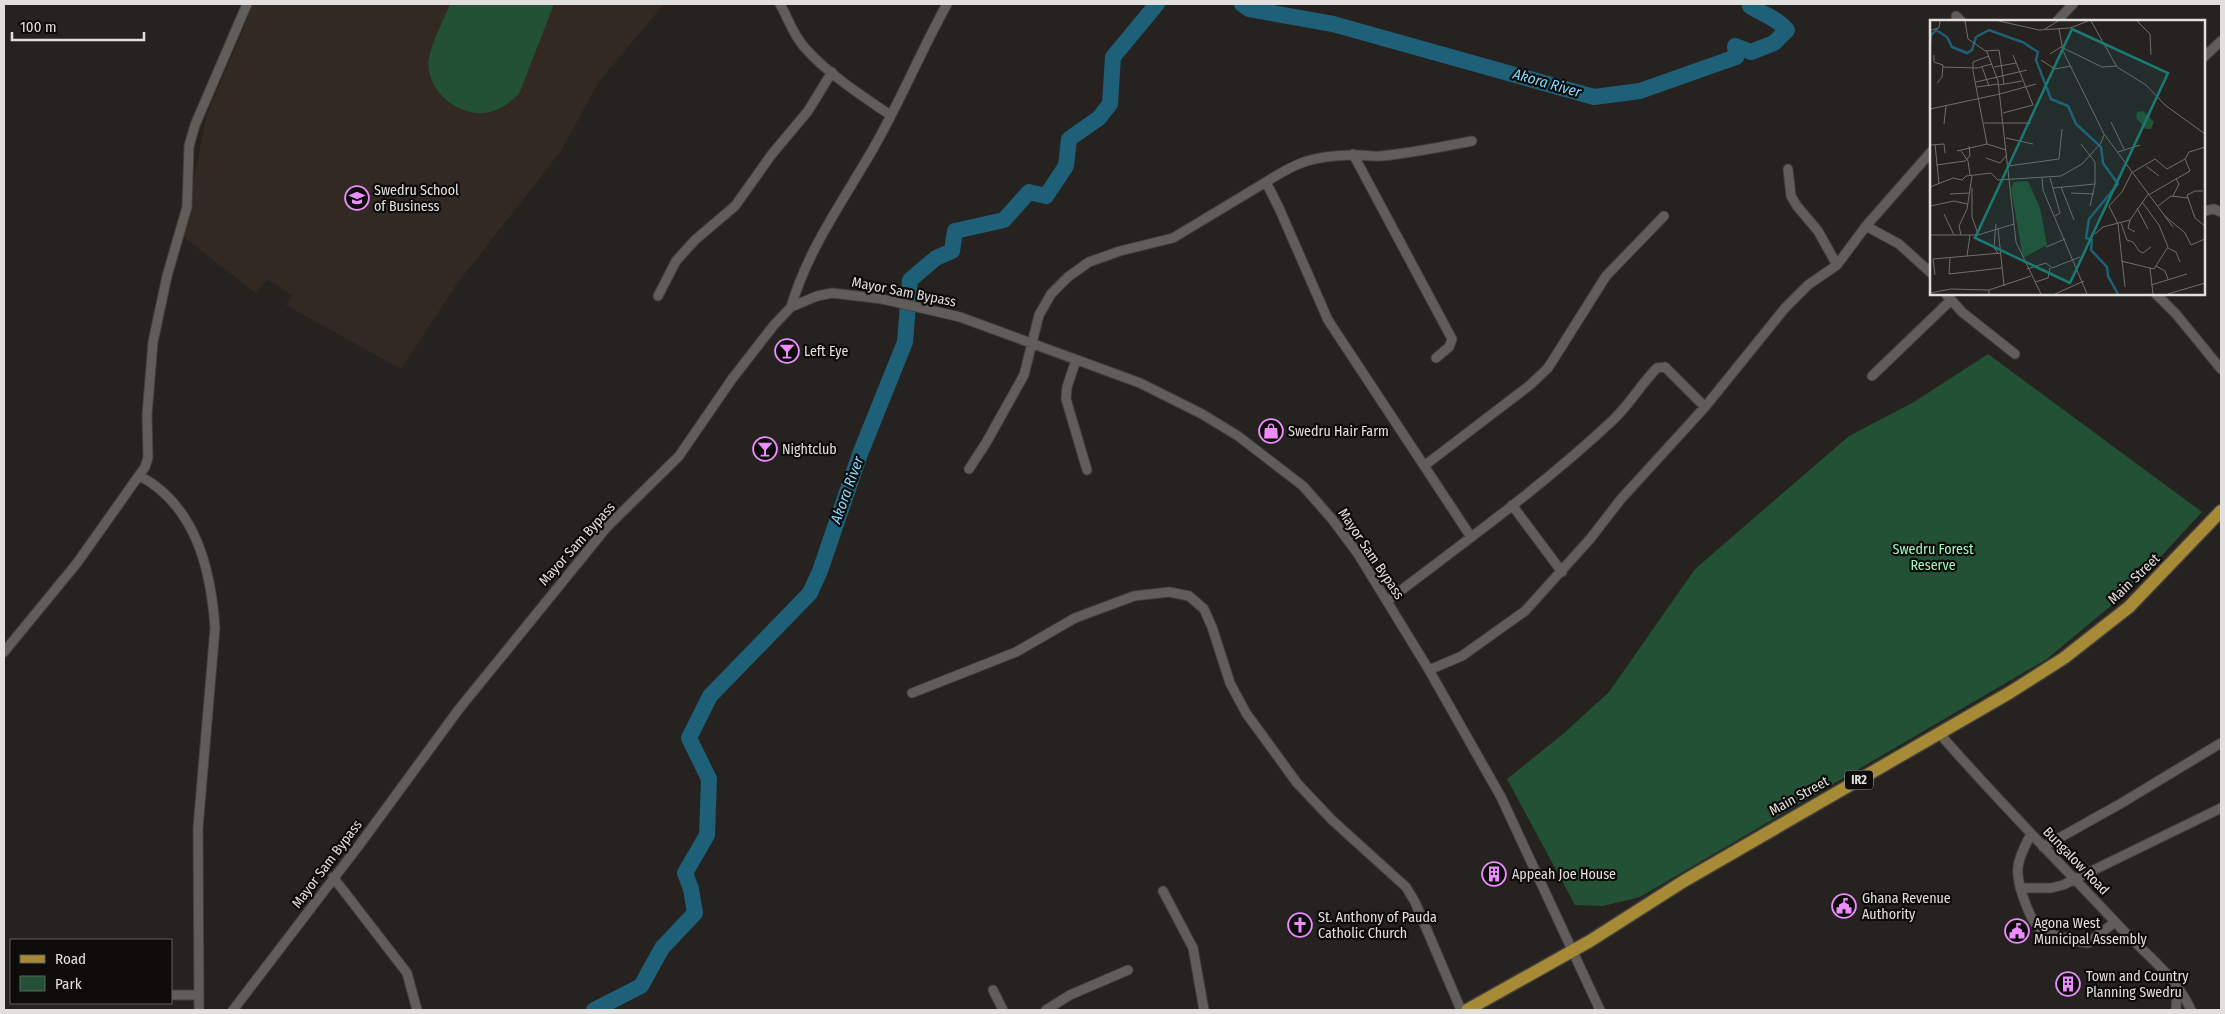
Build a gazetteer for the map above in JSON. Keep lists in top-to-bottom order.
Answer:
{
  "streets": {
    "main road": ["Main Street", "IR2"],
    "street": ["Mayor Sam Bypass", "Bungalow Road"]
  },
  "crossings": [
    ["Mayor Sam Bypass", "Main Street"],
    ["Main Street", "Bungalow Road"]
  ],
  "water": ["Akora River"],
  "parks": ["Swedru Forest Reserve"],
  "places": {
    "school or university": ["Swedru School of Business"],
    "bar": ["Left Eye", "Nightclub"],
    "shop": ["Swedru Hair Farm"],
    "building": ["Appeah Joe House", "Town and Country Planning Swedru"],
    "public building": ["Ghana Revenue Authority", "Agona West Municipal Assembly"],
    "church": ["St. Anthony of Pauda Catholic Church"]
  },
  "legend": ["Road", "Park"],
  "scale_bar": "100 m"
}
